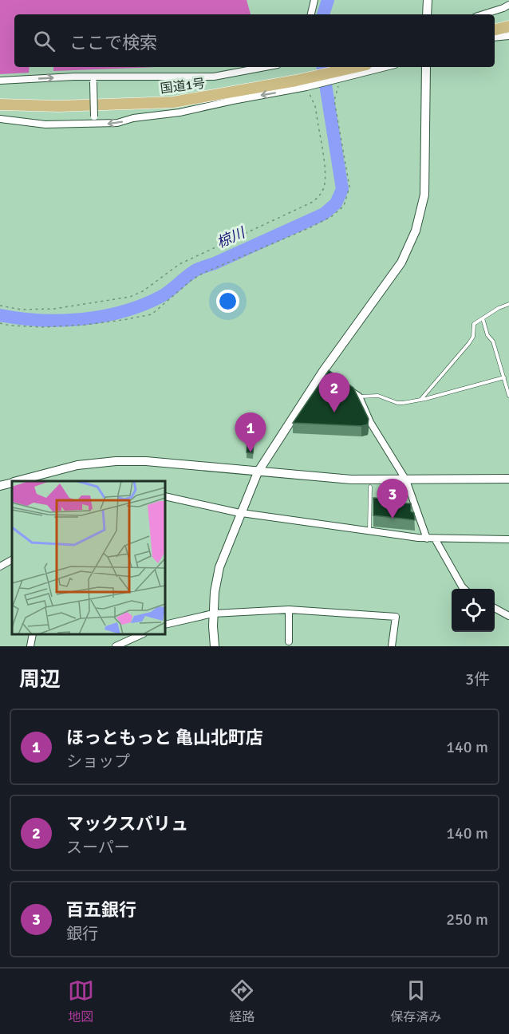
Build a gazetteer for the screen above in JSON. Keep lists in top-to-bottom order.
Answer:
{
  "streets": {
    "highway": ["国道1号"]
  },
  "water": ["椋川"],
  "page": {
    "search": "ここで検索",
    "pins": ["2", "1", "3"],
    "heading": ["周辺", "3件"],
    "list": [
      {
        "mark": "1",
        "name": "ほっともっと 亀山北町店",
        "note": "ショップ",
        "value": "140 m"
      },
      {
        "mark": "2",
        "name": "マックスバリュ",
        "note": "スーパー",
        "value": "140 m"
      },
      {
        "mark": "3",
        "name": "百五銀行",
        "note": "銀行",
        "value": "250 m"
      }
    ],
    "nav": ["地図", "経路", "保存済み"]
  }
}
